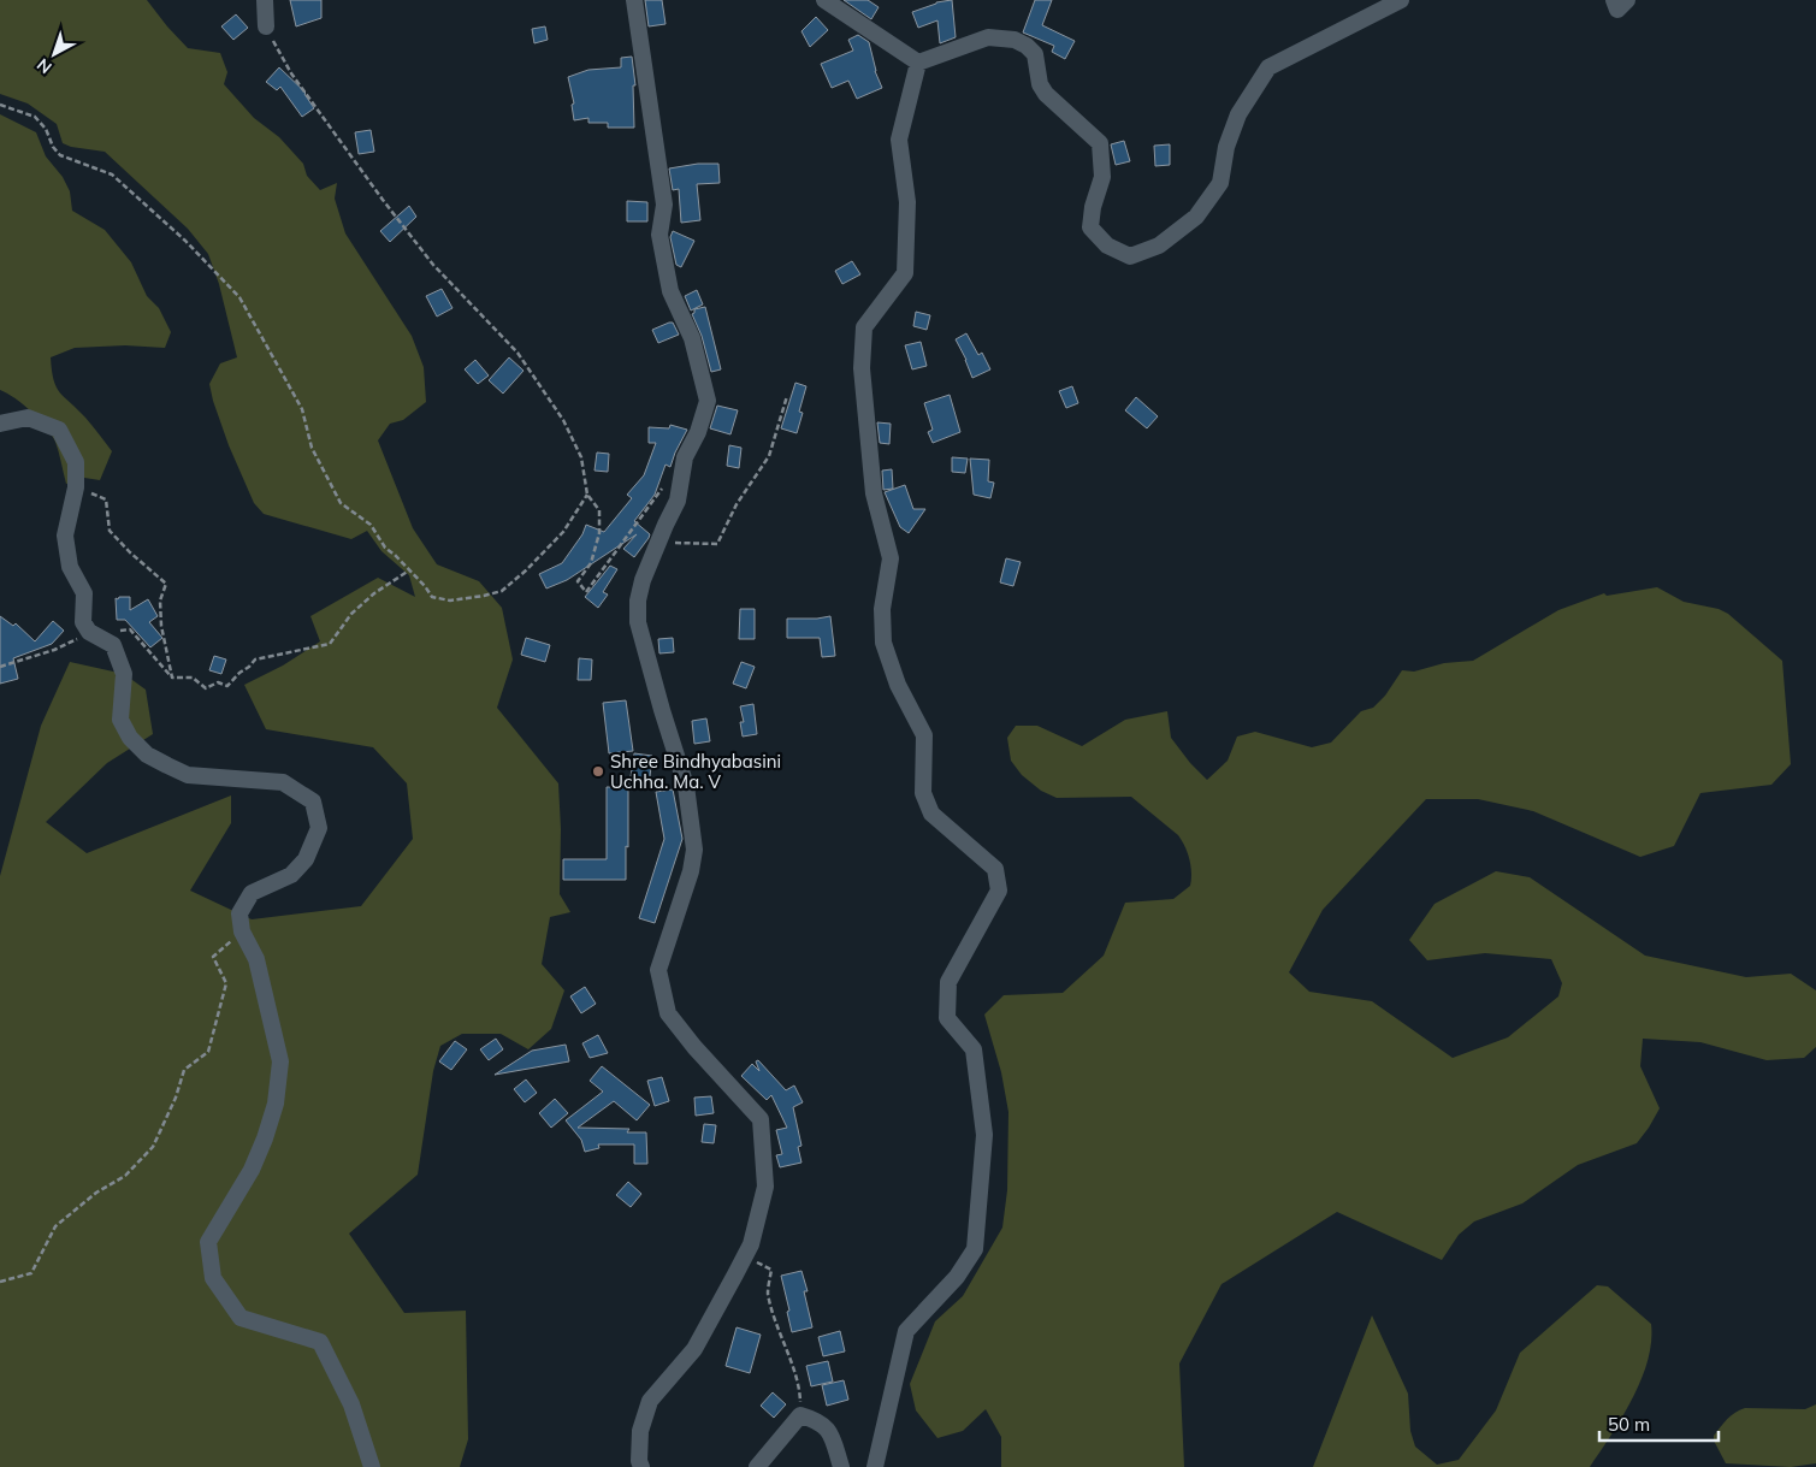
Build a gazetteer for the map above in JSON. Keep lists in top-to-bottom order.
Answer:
{
  "places": ["Shree Bindhyabasini Uchha. Ma. V"],
  "scale_bar": "50 m",
  "north": "bottom left"
}
